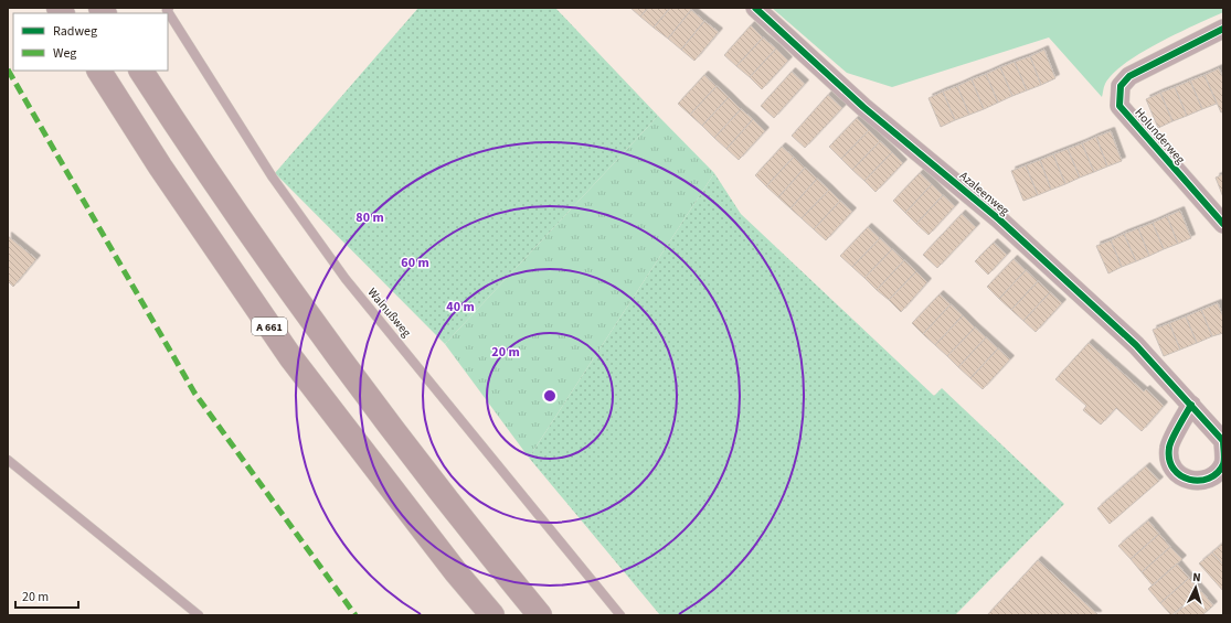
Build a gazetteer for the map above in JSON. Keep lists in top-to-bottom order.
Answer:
{
  "streets": {
    "highway": ["A 661"],
    "street": ["Holunderweg", "Azaleenweg"],
    "lane": ["Walnußweg"]
  },
  "legend": ["Radweg", "Weg"],
  "scale_bar": "20 m",
  "north": "top",
  "rings": [
    "80 m",
    "60 m",
    "40 m",
    "20 m"
  ]
}
